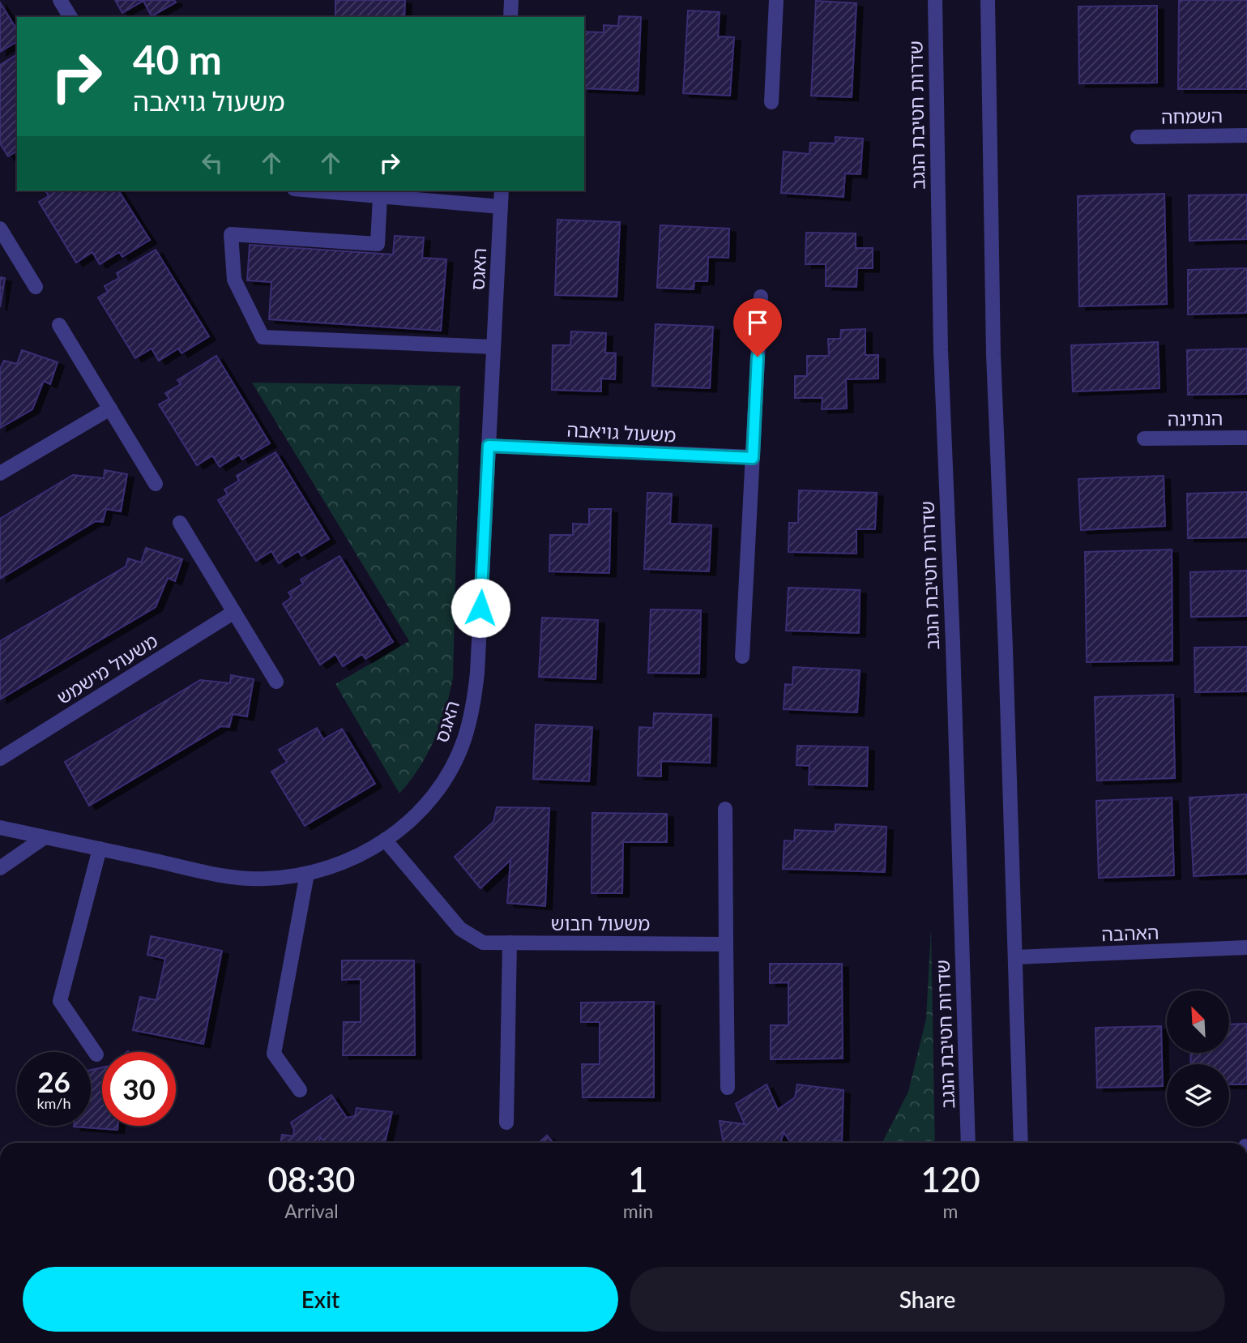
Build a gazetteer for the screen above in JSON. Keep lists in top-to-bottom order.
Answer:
{
  "streets": {
    "street": [
      "שדרות חטיבת הנגב",
      "השמחה",
      "האגס",
      "הנתינה",
      "משעול גויאבה",
      "משעול מישמש",
      "משעול חבוש",
      "האהבה"
    ]
  },
  "crossings": [
    ["האגס", "משעול גויאבה"],
    ["האגס", "משעול חבוש"]
  ],
  "north": "top left",
  "page": {
    "turn": ["40 m", "משעול גויאבה"],
    "speed": "26 km/h",
    "limit": "30",
    "eta": [
      "08:30",
      "Arrival",
      "1",
      "min",
      "120",
      "m"
    ],
    "buttons": ["Exit", "Share"]
  }
}
